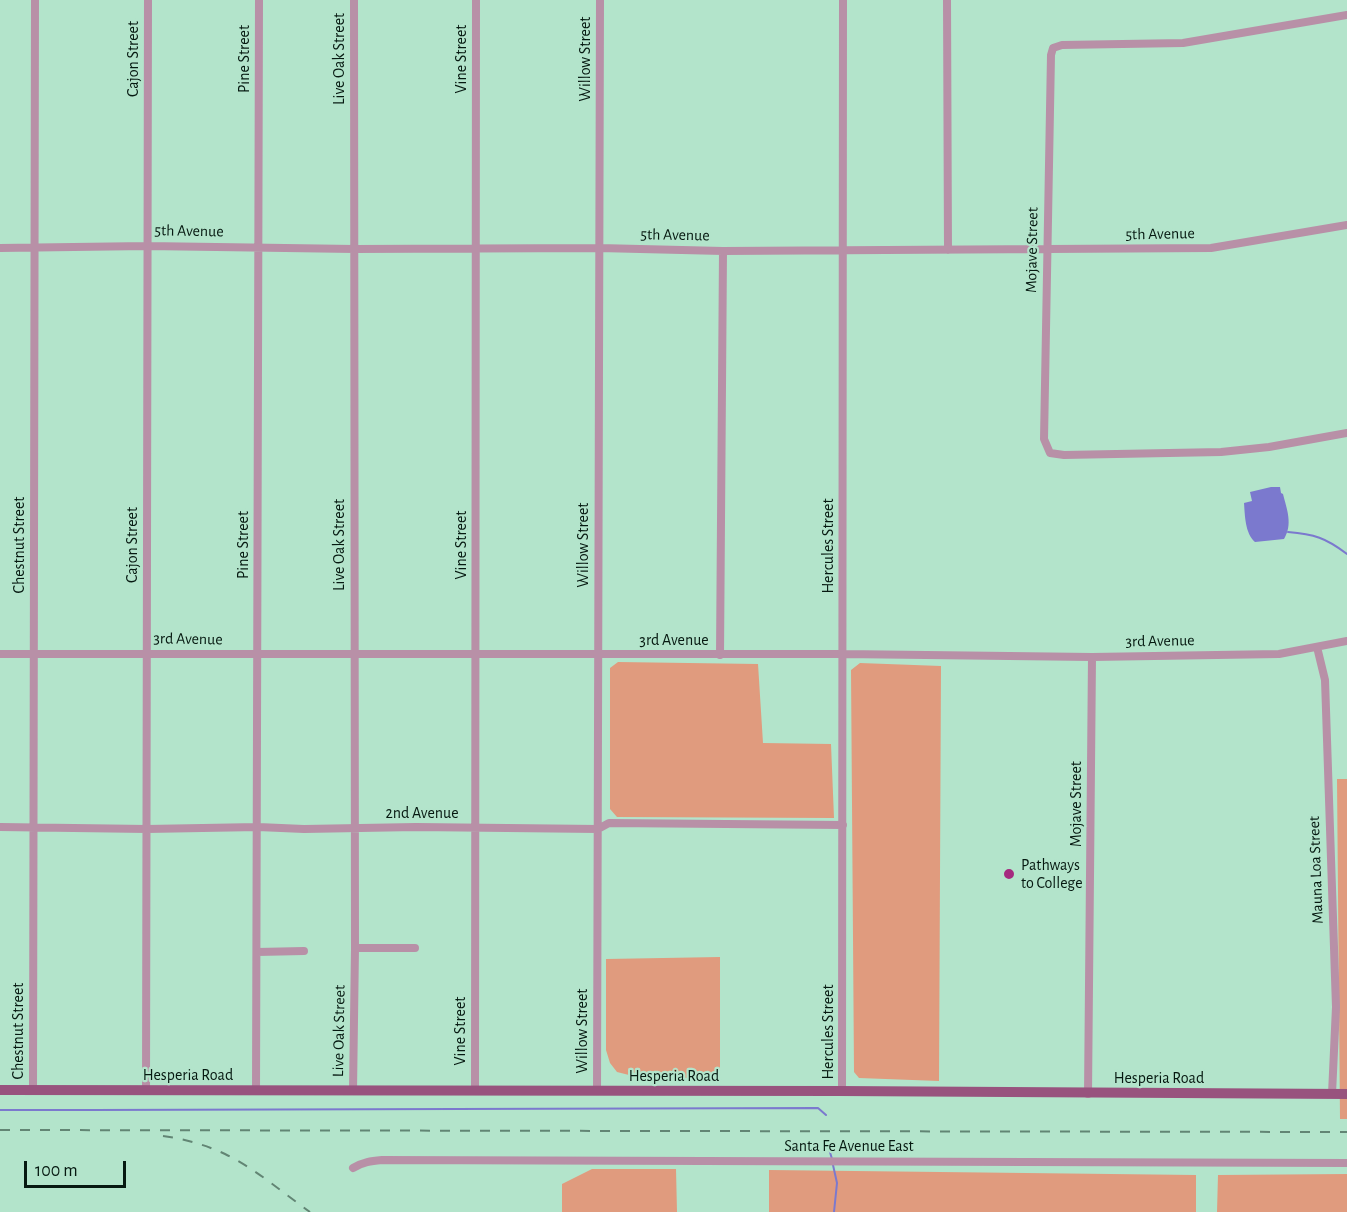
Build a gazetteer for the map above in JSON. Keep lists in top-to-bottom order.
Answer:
{
  "streets": {
    "main road": ["Hesperia Road"],
    "street": [
      "Cajon Street",
      "Pine Street",
      "Live Oak Street",
      "Vine Street",
      "Willow Street",
      "5th Avenue",
      "Mojave Street",
      "Chestnut Street",
      "Hercules Street",
      "3rd Avenue",
      "2nd Avenue",
      "Mauna Loa Street",
      "Santa Fe Avenue East"
    ]
  },
  "crossings": [
    ["Cajon Street", "5th Avenue"],
    ["Cajon Street", "3rd Avenue"],
    ["Cajon Street", "2nd Avenue"],
    ["Cajon Street", "Hesperia Road"],
    ["Pine Street", "5th Avenue"],
    ["Pine Street", "3rd Avenue"],
    ["Pine Street", "2nd Avenue"],
    ["Pine Street", "Hesperia Road"],
    ["Live Oak Street", "5th Avenue"],
    ["Live Oak Street", "3rd Avenue"],
    ["Live Oak Street", "2nd Avenue"],
    ["Live Oak Street", "Hesperia Road"],
    ["Vine Street", "5th Avenue"],
    ["Vine Street", "3rd Avenue"],
    ["Vine Street", "2nd Avenue"],
    ["Vine Street", "Hesperia Road"],
    ["Willow Street", "5th Avenue"],
    ["Willow Street", "3rd Avenue"],
    ["Willow Street", "2nd Avenue"],
    ["Willow Street", "Hesperia Road"],
    ["5th Avenue", "Mojave Street"],
    ["5th Avenue", "Chestnut Street"],
    ["5th Avenue", "Hercules Street"],
    ["Mojave Street", "3rd Avenue"],
    ["Mojave Street", "Hesperia Road"],
    ["Chestnut Street", "3rd Avenue"],
    ["Chestnut Street", "2nd Avenue"],
    ["Chestnut Street", "Hesperia Road"],
    ["Hercules Street", "3rd Avenue"],
    ["Hercules Street", "2nd Avenue"],
    ["Hercules Street", "Hesperia Road"],
    ["3rd Avenue", "Mauna Loa Street"],
    ["Mauna Loa Street", "Hesperia Road"]
  ],
  "places": ["Pathways to College"],
  "scale_bar": "100 m"
}
